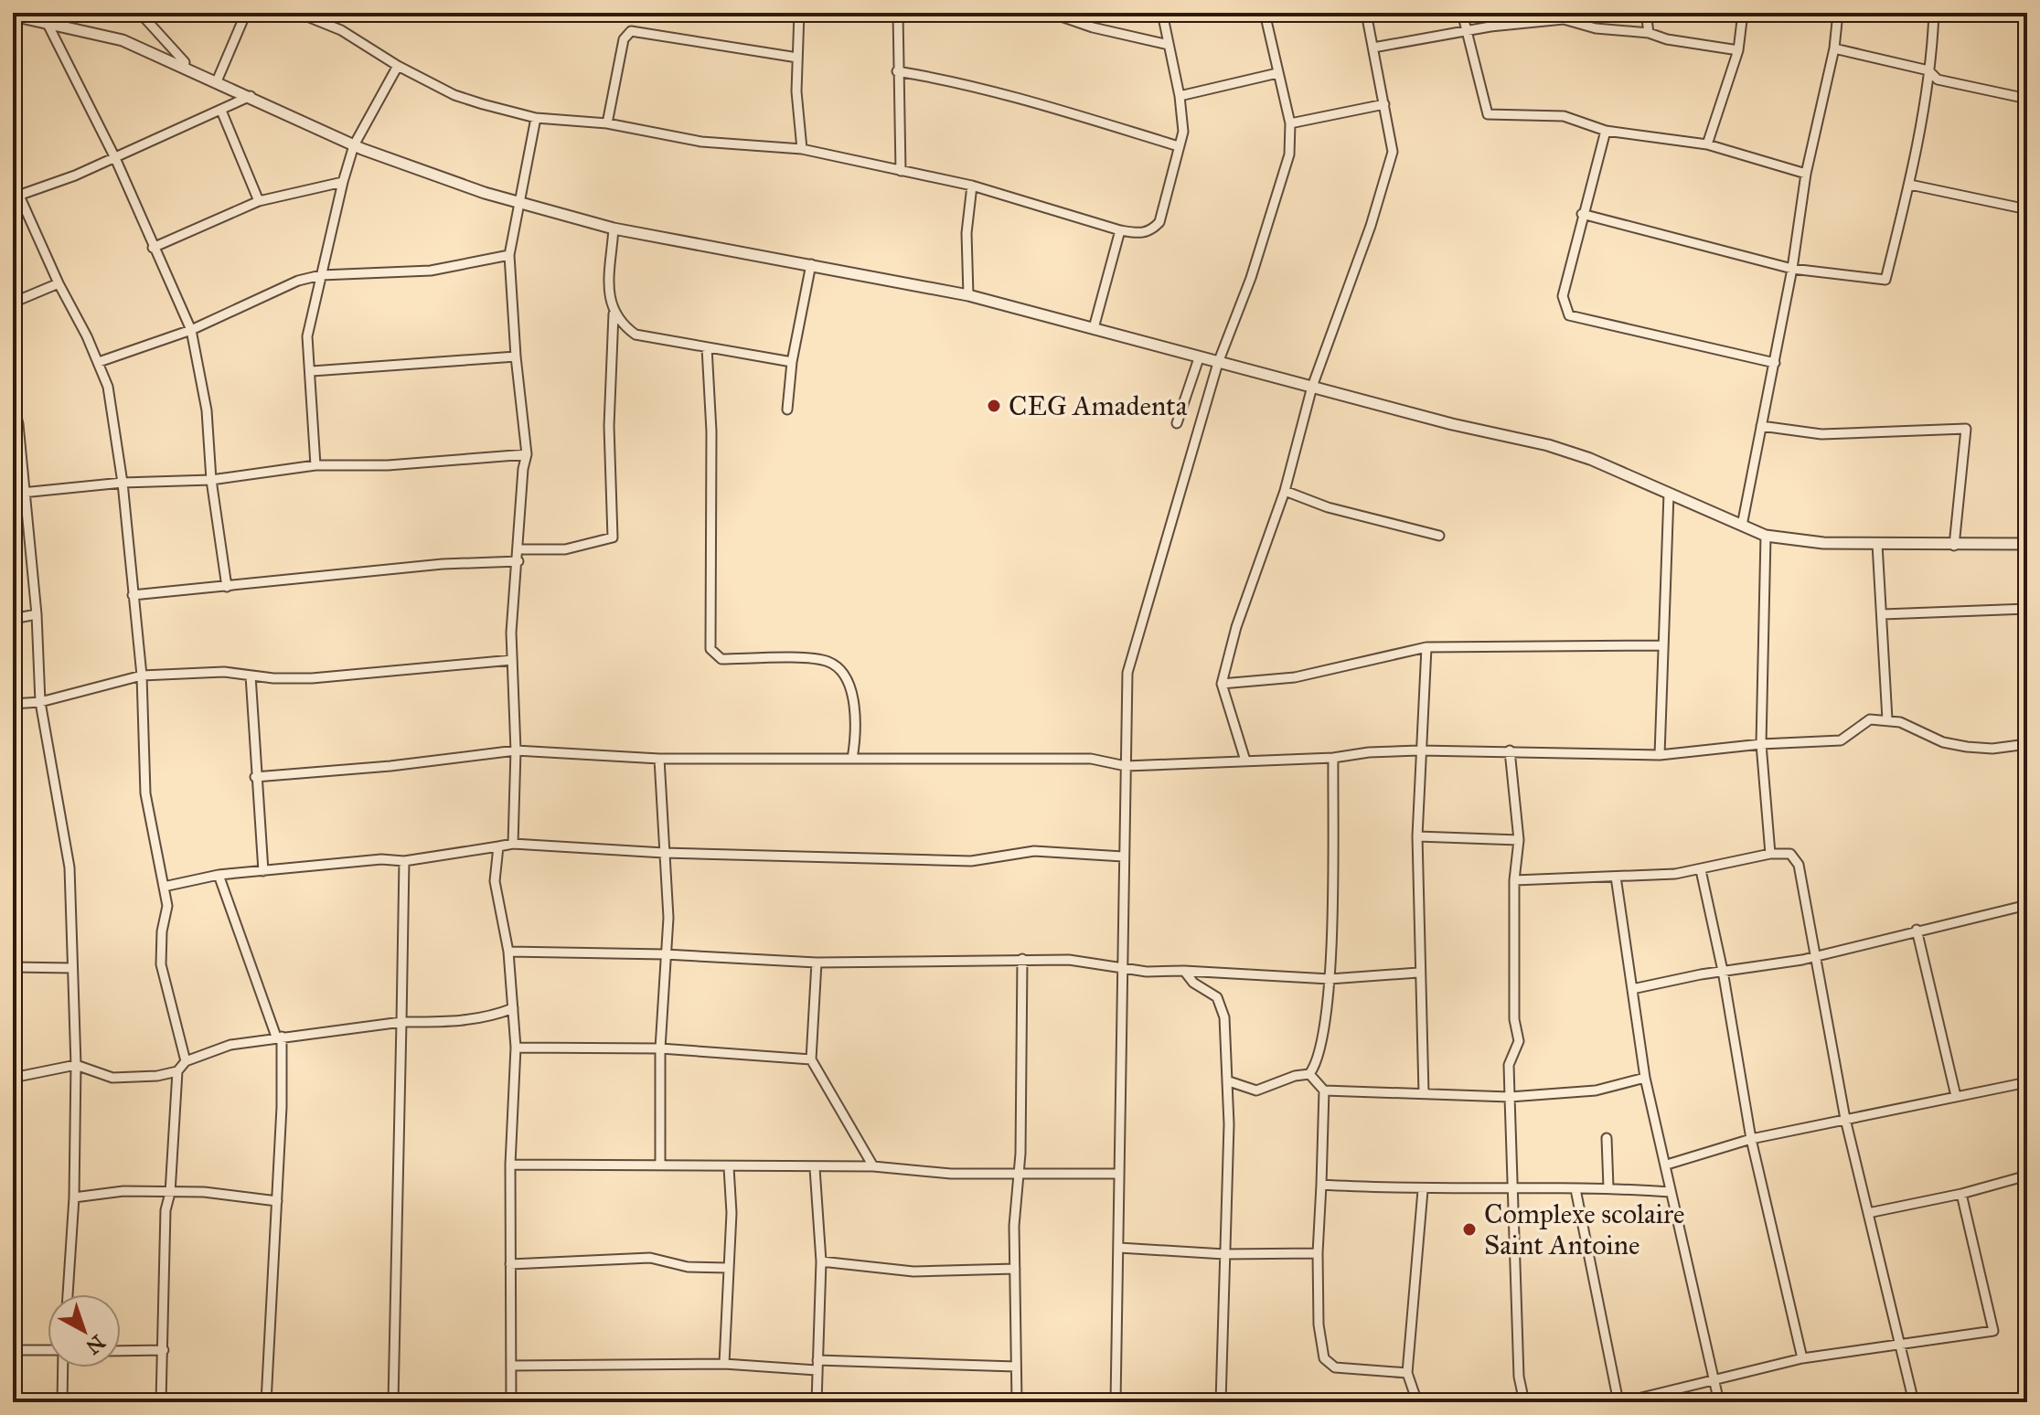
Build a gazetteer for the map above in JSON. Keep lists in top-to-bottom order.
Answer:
{
  "places": ["CEG Amadenta", "Complexe scolaire Saint Antoine"],
  "north": "bottom right"
}
